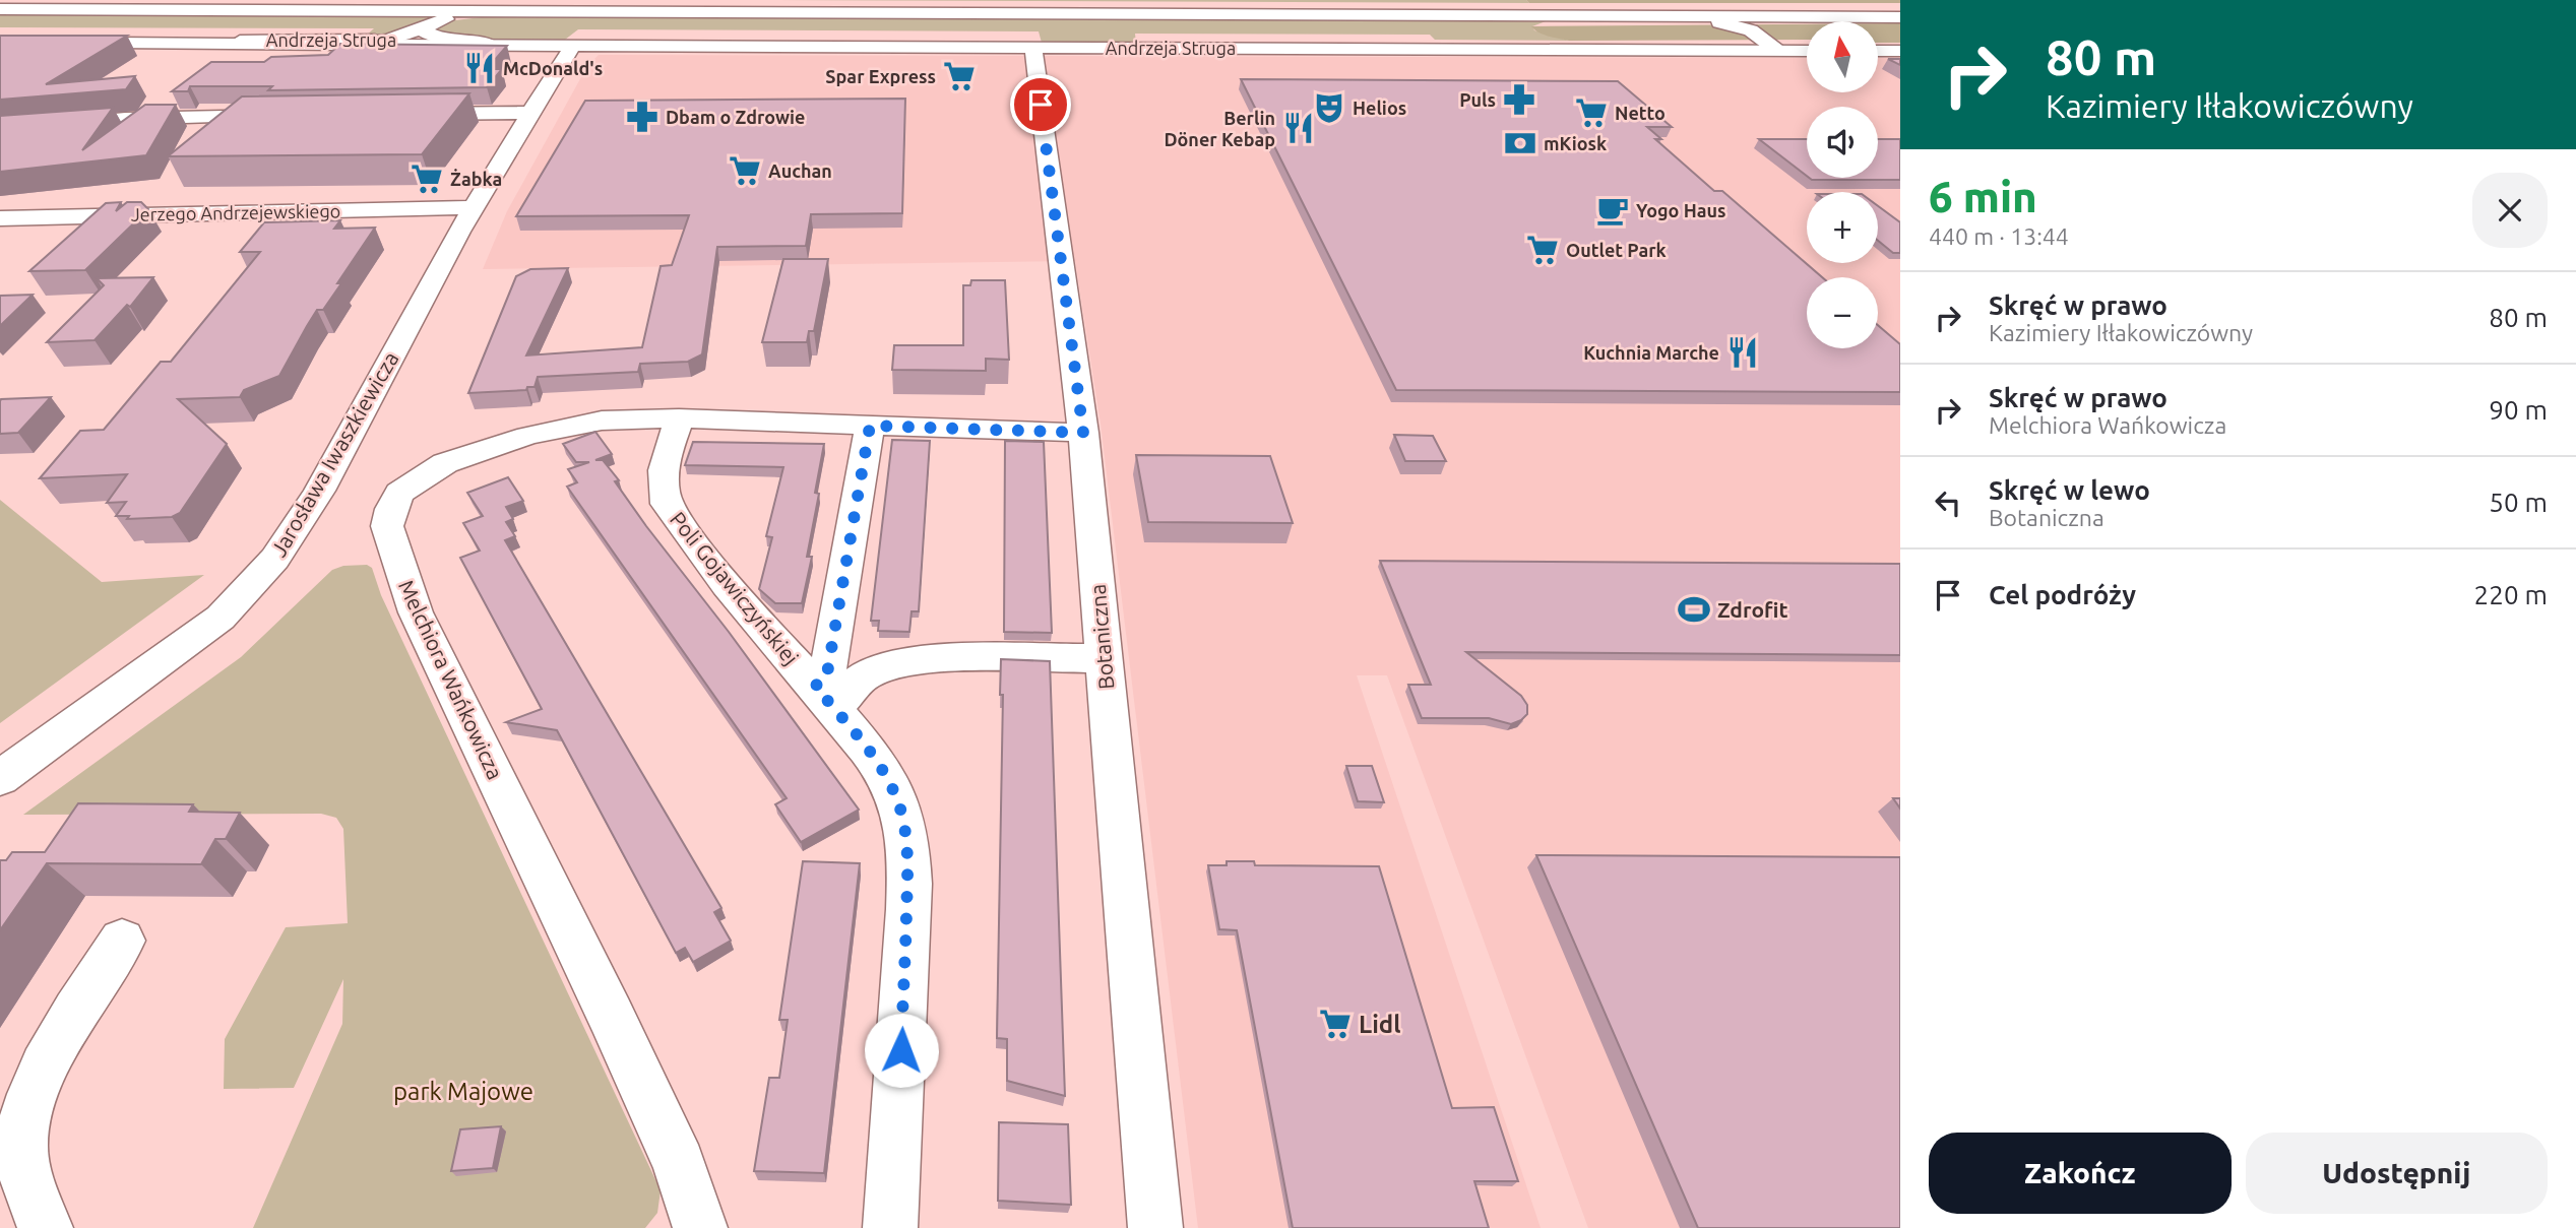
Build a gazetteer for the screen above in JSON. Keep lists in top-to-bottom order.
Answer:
{
  "streets": {
    "main road": ["Andrzeja Struga"],
    "street": [
      "Jerzego Andrzejewskiego",
      "Jarosława Iwaszkiewicza",
      "Poli Gojawiczyńskiej",
      "Botaniczna",
      "Melchiora Wańkowicza"
    ]
  },
  "crossings": [
    ["Andrzeja Struga", "Jarosława Iwaszkiewicza"],
    ["Andrzeja Struga", "Botaniczna"],
    ["Jerzego Andrzejewskiego", "Jarosława Iwaszkiewicza"],
    ["Poli Gojawiczyńskiej", "Melchiora Wańkowicza"],
    ["Botaniczna", "Melchiora Wańkowicza"]
  ],
  "parks": ["park Majowe"],
  "places": {
    "restaurant": ["McDonald's", "Berlin Döner Kebap", "Kuchnia Marche"],
    "supermarket": [
      "Spar Express",
      "Netto",
      "Auchan",
      "Żabka",
      "Outlet Park",
      "Lidl"
    ],
    "pharmacy": ["Puls", "Dbam o Zdrowie"],
    "theatre": ["Helios"],
    "bank": ["mKiosk"],
    "cafe": ["Yogo Haus"],
    "sports": ["Zdrofit"]
  },
  "north": "top",
  "page": {
    "turn": ["80 m", "Kazimiery Iłłakowiczówny"],
    "map_buttons": ["+", "−"],
    "heading": ["6 min", "440 m · 13:44"],
    "list": [
      {
        "name": "Skręć w prawo",
        "note": "Kazimiery Iłłakowiczówny",
        "value": "80 m"
      },
      {
        "name": "Skręć w prawo",
        "note": "Melchiora Wańkowicza",
        "value": "90 m"
      },
      {
        "name": "Skręć w lewo",
        "note": "Botaniczna",
        "value": "50 m"
      },
      {
        "name": "Cel podróży",
        "value": "220 m"
      }
    ],
    "buttons": ["Zakończ", "Udostępnij"]
  }
}
